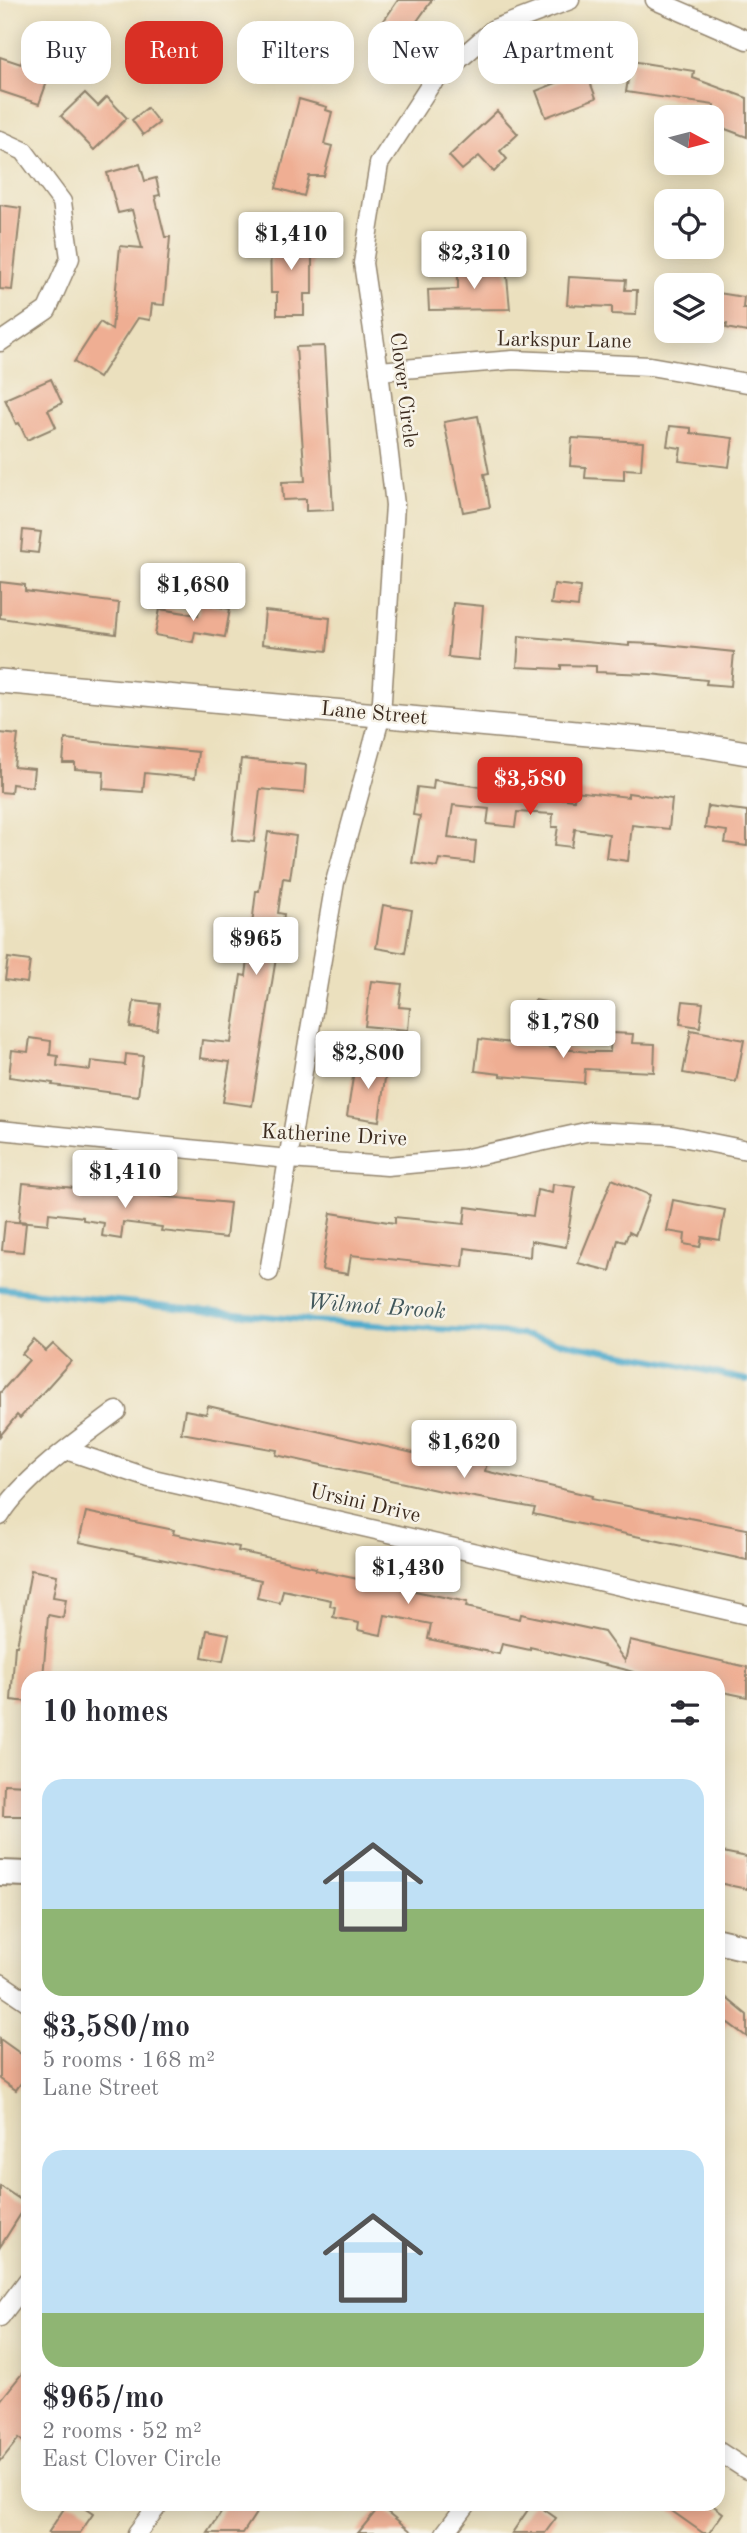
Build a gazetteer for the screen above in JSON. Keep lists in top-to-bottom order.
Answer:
{
  "streets": {
    "street": [
      "Larkspur Lane",
      "Clover Circle",
      "Lane Street",
      "Katherine Drive",
      "Ursini Drive"
    ]
  },
  "crossings": [
    ["Larkspur Lane", "Clover Circle"],
    ["Clover Circle", "Lane Street"],
    ["Clover Circle", "Katherine Drive"]
  ],
  "water": ["Wilmot Brook"],
  "north": "right",
  "page": {
    "chip": [
      "Buy",
      "Rent",
      "Filters",
      "New",
      "Apartment"
    ],
    "price": [
      "$1,410",
      "$2,310",
      "$1,680",
      "$3,580",
      "$965",
      "$1,780",
      "$2,800",
      "$1,410",
      "$1,620",
      "$1,430"
    ],
    "heading": "10 homes",
    "list": [
      {
        "name": "$3,580/mo",
        "note": "5 rooms · 168 m² · Lane Street"
      },
      {
        "name": "$965/mo",
        "note": "2 rooms · 52 m² · East Clover Circle"
      }
    ]
  }
}
